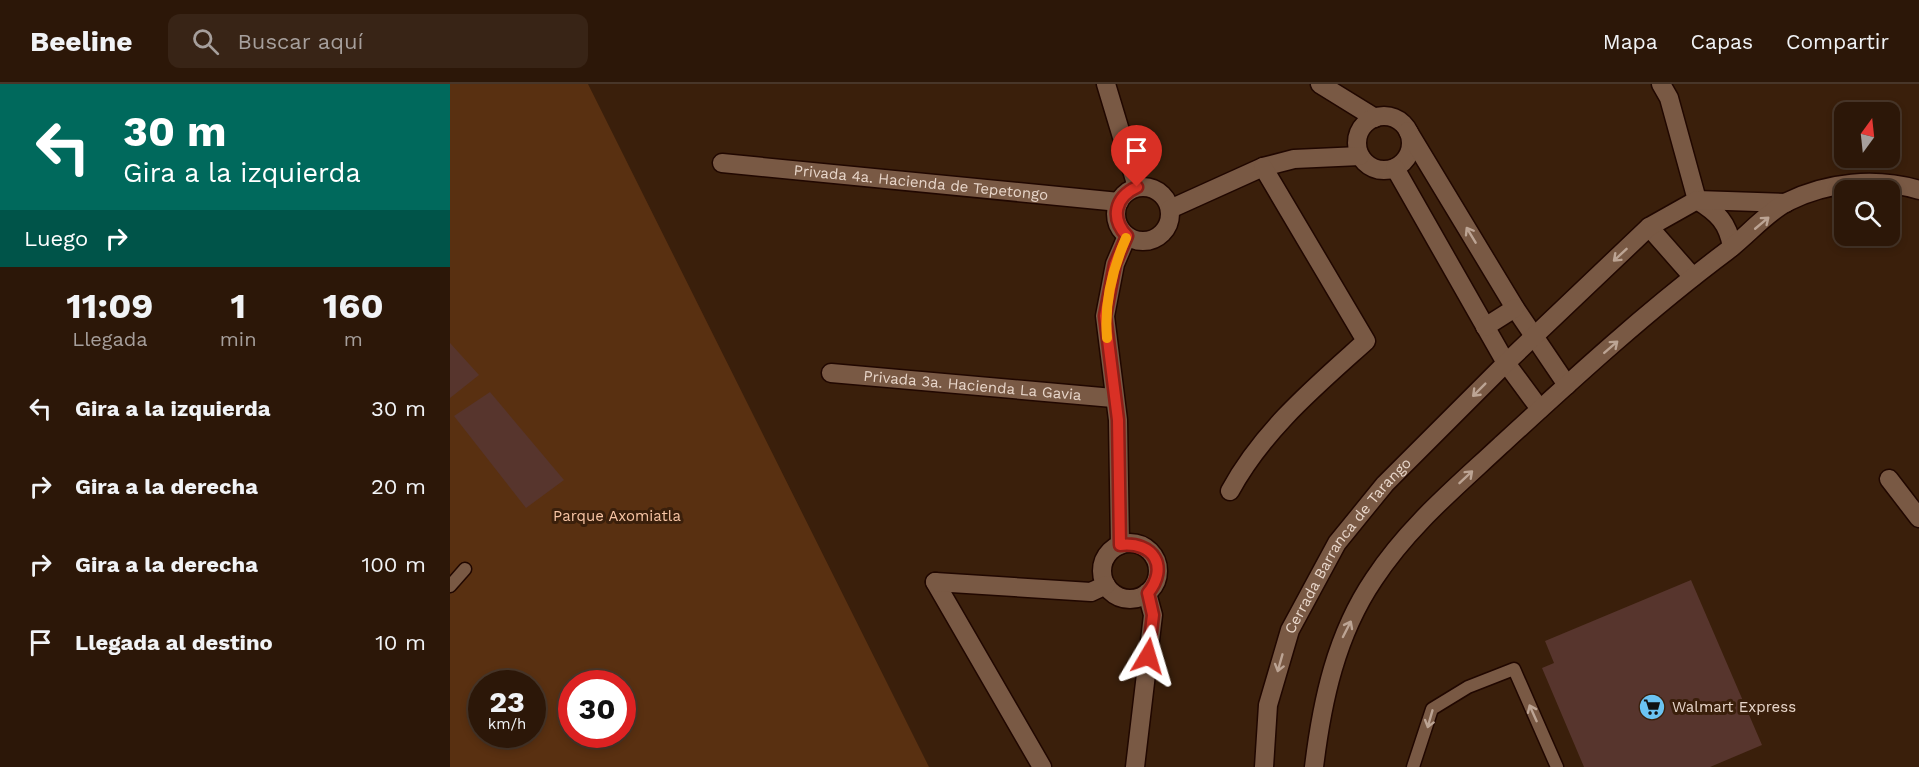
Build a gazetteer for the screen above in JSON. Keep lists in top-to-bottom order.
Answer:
{
  "streets": {
    "street": ["Privada 4a. Hacienda de Tepetongo", "Privada 3a. Hacienda La Gavia", "Cerrada Barranca de Tarango"]
  },
  "parks": ["Parque Axomiatla"],
  "places": {
    "supermarket": ["Walmart Express"]
  },
  "north": "top",
  "page": {
    "header": "Beeline",
    "search": "Buscar aquí",
    "nav": ["Mapa", "Capas", "Compartir"],
    "turn": ["30 m", "Gira a la izquierda"],
    "then": "Luego",
    "eta": [
      "11:09",
      "Llegada",
      "1",
      "min",
      "160",
      "m"
    ],
    "list": [
      {
        "name": "Gira a la izquierda",
        "value": "30 m"
      },
      {
        "name": "Gira a la derecha",
        "value": "20 m"
      },
      {
        "name": "Gira a la derecha",
        "value": "100 m"
      },
      {
        "name": "Llegada al destino",
        "value": "10 m"
      }
    ],
    "speed": "23 km/h",
    "limit": "30"
  }
}
